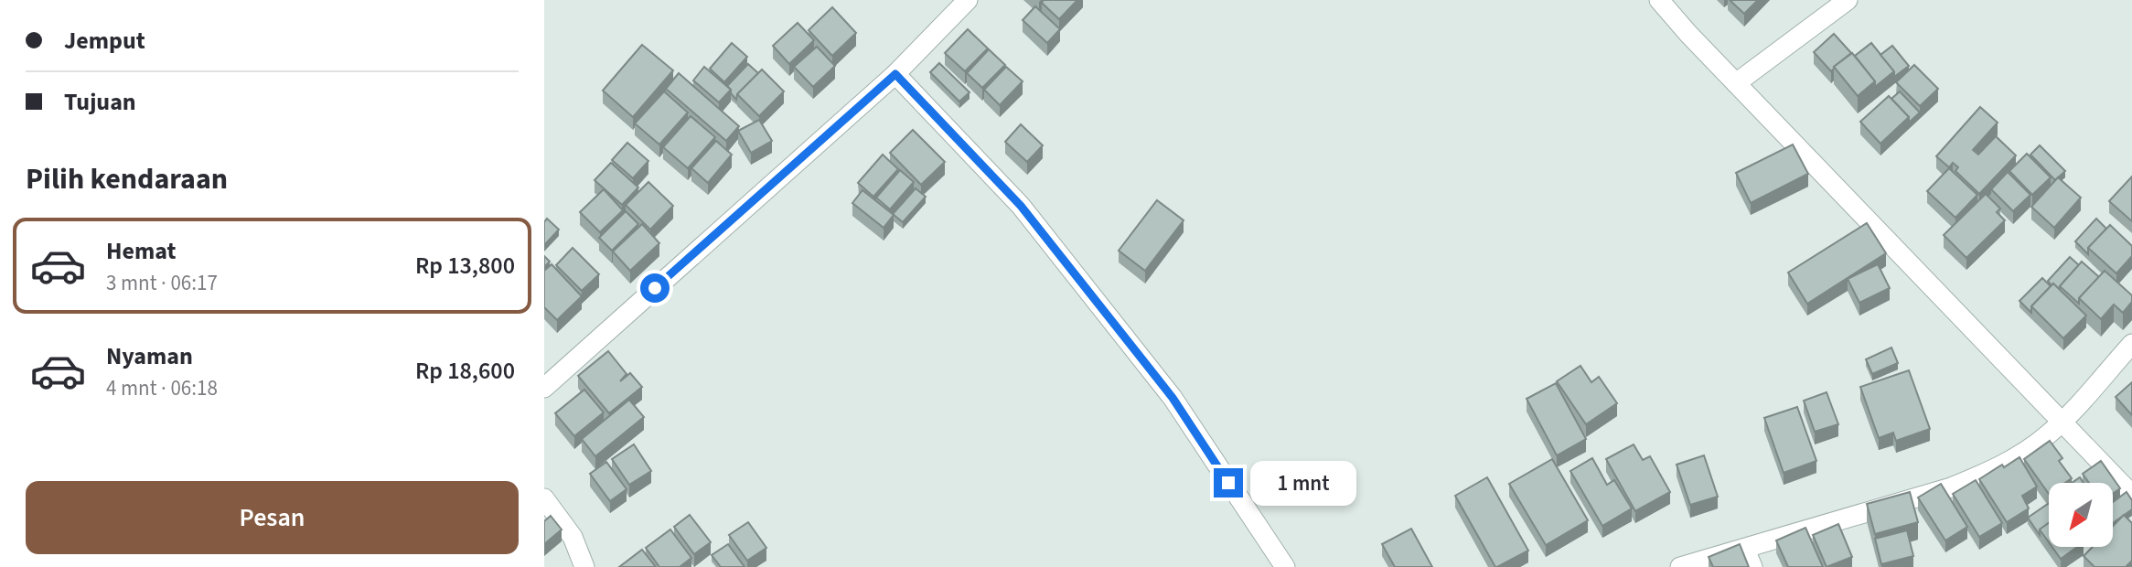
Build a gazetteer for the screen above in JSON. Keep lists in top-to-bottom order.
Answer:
{
  "north": "bottom left",
  "page": {
    "banner": ["Jemput", "Tujuan"],
    "heading": "Pilih kendaraan",
    "list": [
      {
        "name": "Hemat",
        "note": "3 mnt · 06:17",
        "value": "Rp 13,800"
      },
      {
        "name": "Nyaman",
        "note": "4 mnt · 06:18",
        "value": "Rp 18,600"
      }
    ],
    "bubble": "1 mnt",
    "buttons": "Pesan"
  }
}
